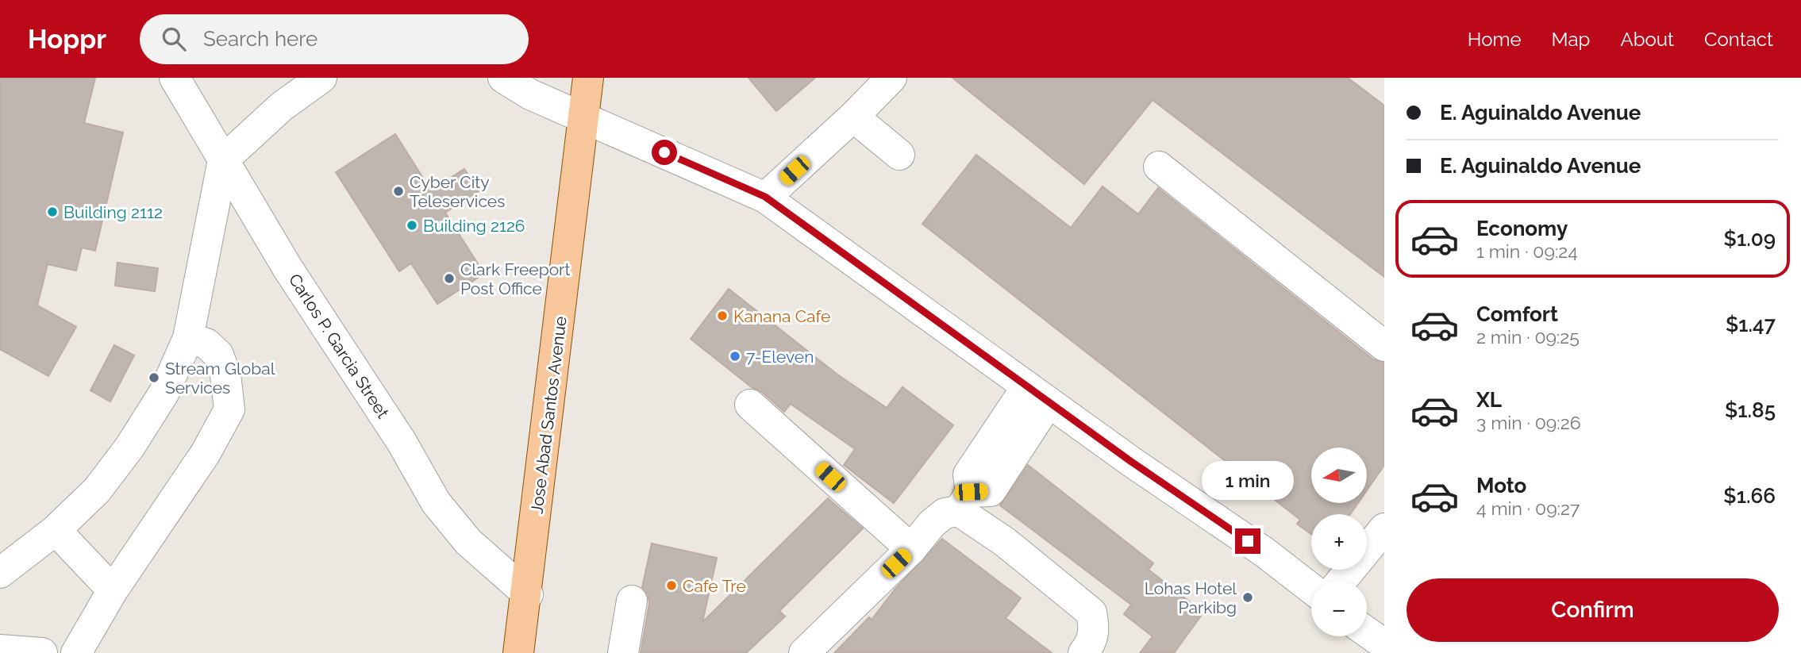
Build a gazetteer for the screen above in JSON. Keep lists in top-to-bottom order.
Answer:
{
  "streets": {
    "main road": ["Jose Abad Santos Avenue"],
    "street": ["Carlos P. Garcia Street"]
  },
  "crossings": [
    ["Carlos P. Garcia Street", "Jose Abad Santos Avenue"]
  ],
  "places": [
    "Cyber City Teleservices",
    "Building 2112",
    "Building 2126",
    "Clark Freeport Post Office",
    "Kanana Cafe",
    "7-Eleven",
    "Stream Global Services",
    "Cafe Tre",
    "Lohas Hotel Parkibg"
  ],
  "north": "left",
  "page": {
    "header": "Hoppr",
    "search": "Search here",
    "nav": [
      "Home",
      "Map",
      "About",
      "Contact"
    ],
    "banner": ["E. Aguinaldo Avenue", "E. Aguinaldo Avenue"],
    "list": [
      {
        "name": "Economy",
        "note": "1 min · 09:24",
        "value": "$1.09"
      },
      {
        "name": "Comfort",
        "note": "2 min · 09:25",
        "value": "$1.47"
      },
      {
        "name": "XL",
        "note": "3 min · 09:26",
        "value": "$1.85"
      },
      {
        "name": "Moto",
        "note": "4 min · 09:27",
        "value": "$1.66"
      }
    ],
    "map_buttons": ["+", "−"],
    "bubble": "1 min",
    "buttons": "Confirm"
  }
}
